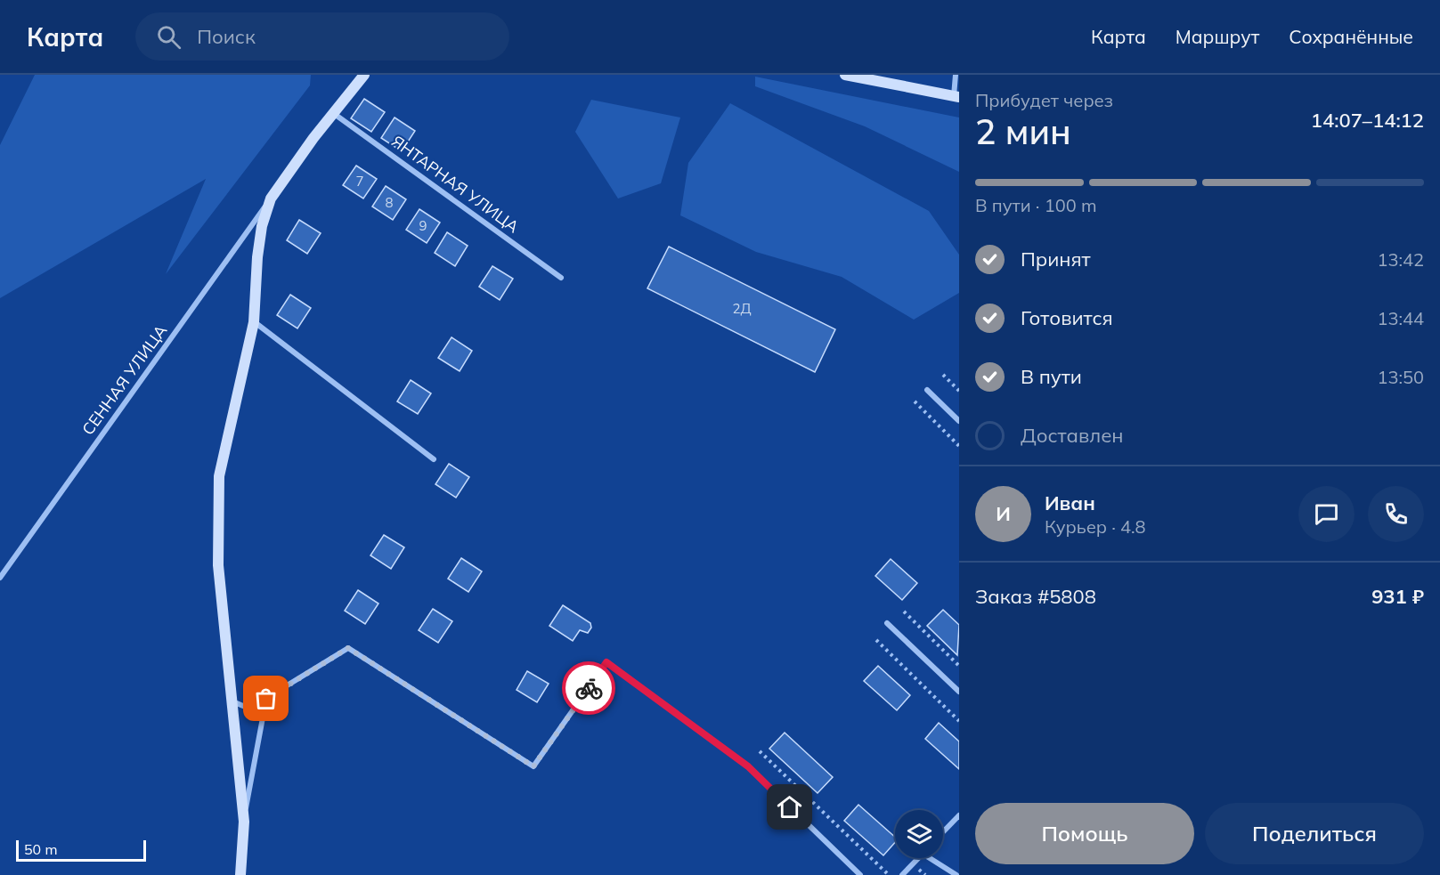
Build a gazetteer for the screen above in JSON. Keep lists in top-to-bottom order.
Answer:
{
  "streets": {
    "street": ["ЯНТАРНАЯ УЛИЦА", "СЕННАЯ УЛИЦА"]
  },
  "house_numbers": [
    "7",
    "8",
    "9",
    "2Д"
  ],
  "scale_bar": "50 m",
  "page": {
    "header": "Карта",
    "search": "Поиск",
    "nav": ["Карта", "Маршрут", "Сохранённые"],
    "heading": ["2 мин", "Прибудет через", "14:07–14:12"],
    "panel": [
      "Иван",
      "Курьер · 4.8",
      "Заказ #5808",
      "931 ₽"
    ],
    "bar": "В пути · 100 m",
    "list": [
      ["Принят", "13:42"],
      ["Готовится", "13:44"],
      ["В пути", "13:50"],
      "Доставлен"
    ],
    "round": "И",
    "buttons": ["Помощь", "Поделиться"],
    "scale": "50 m"
  }
}
